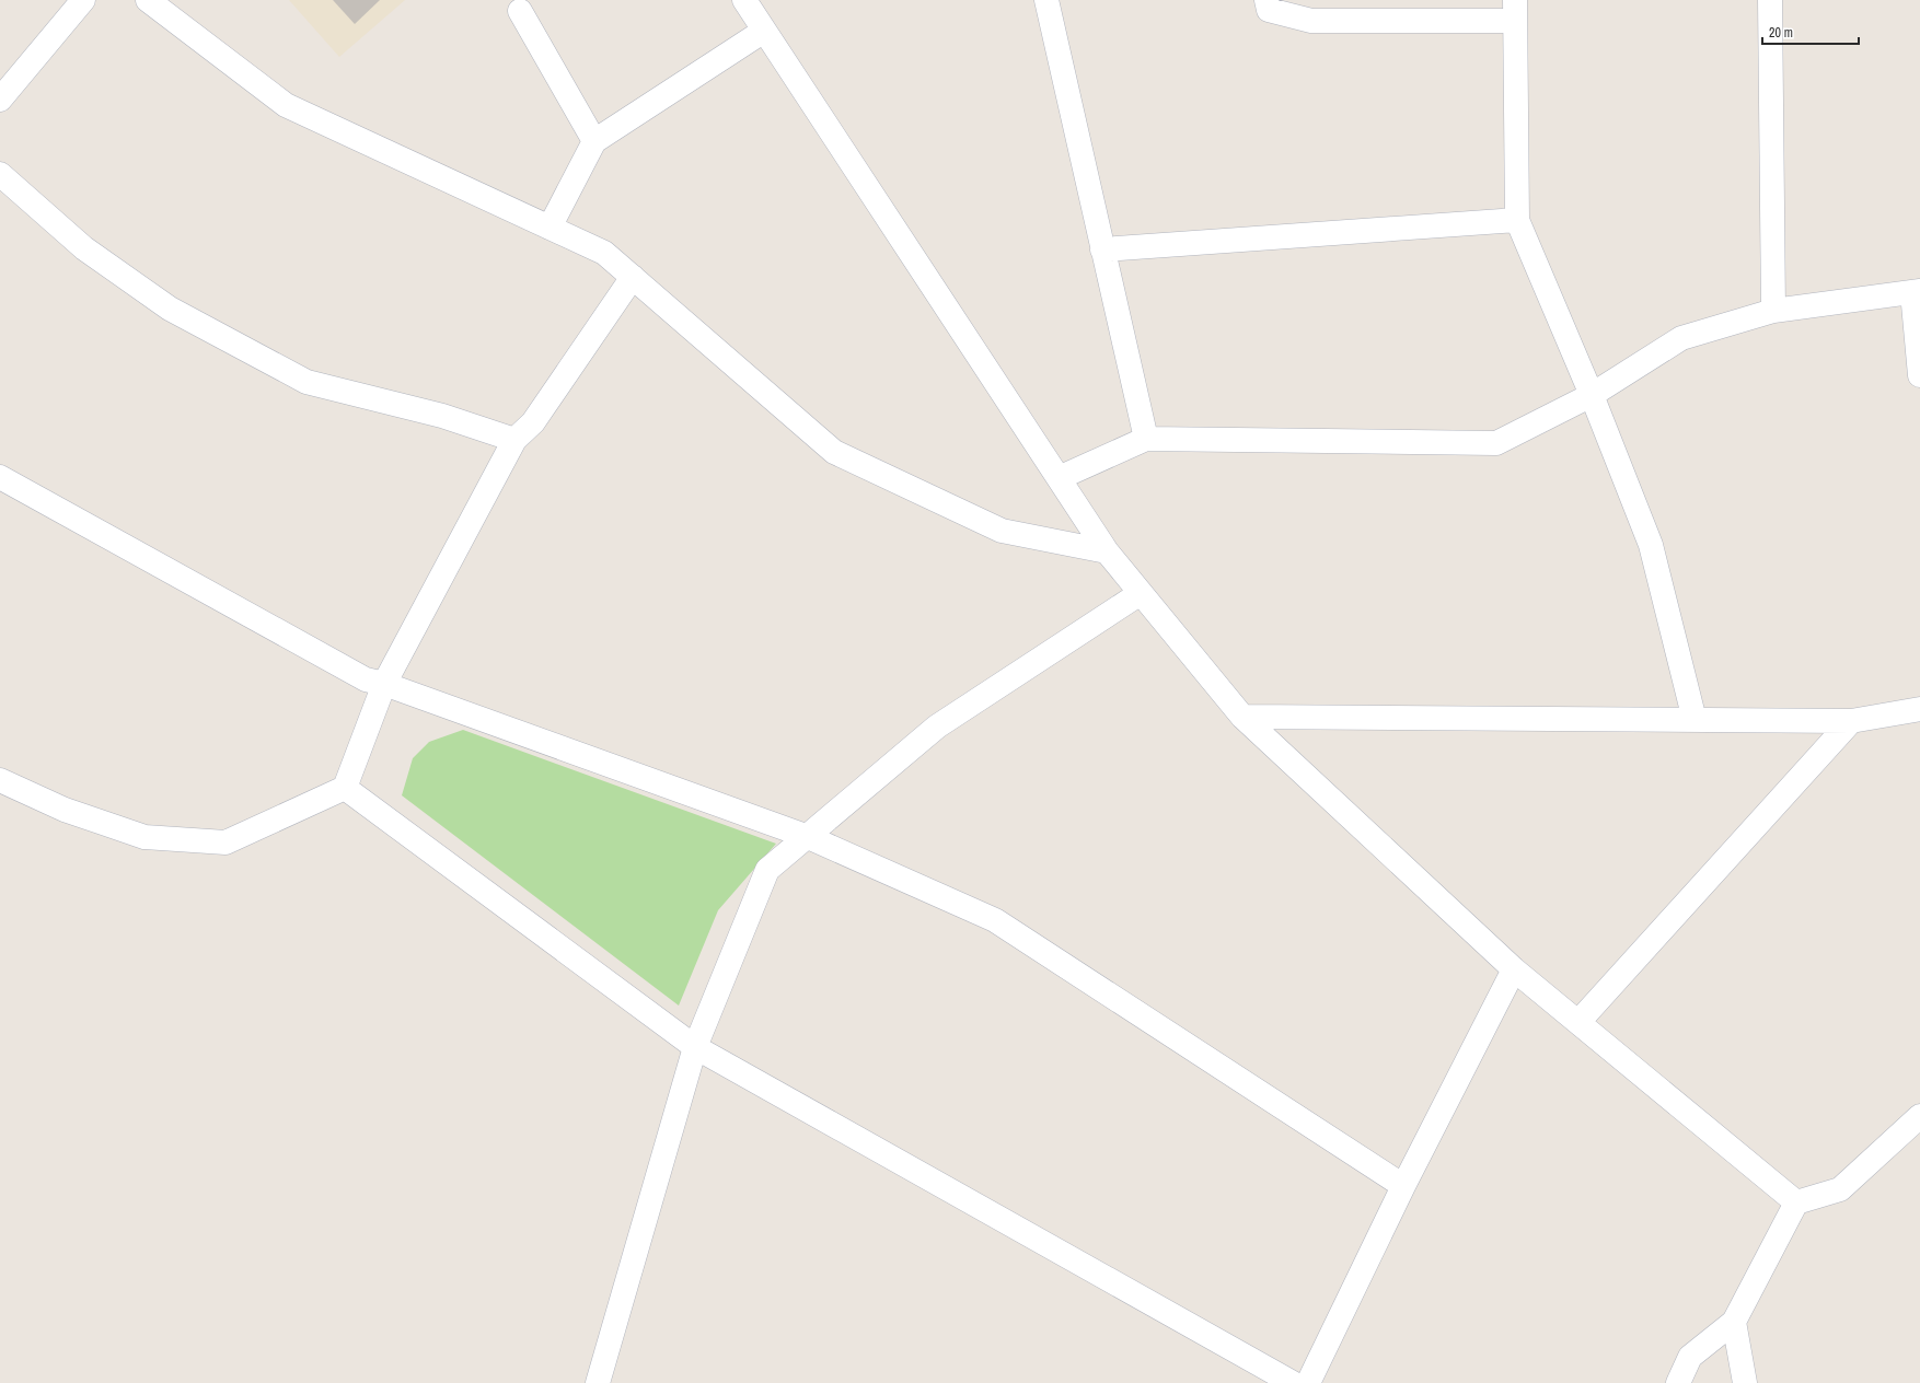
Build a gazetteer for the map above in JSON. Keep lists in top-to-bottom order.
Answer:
{
  "scale_bar": "20 m"
}
